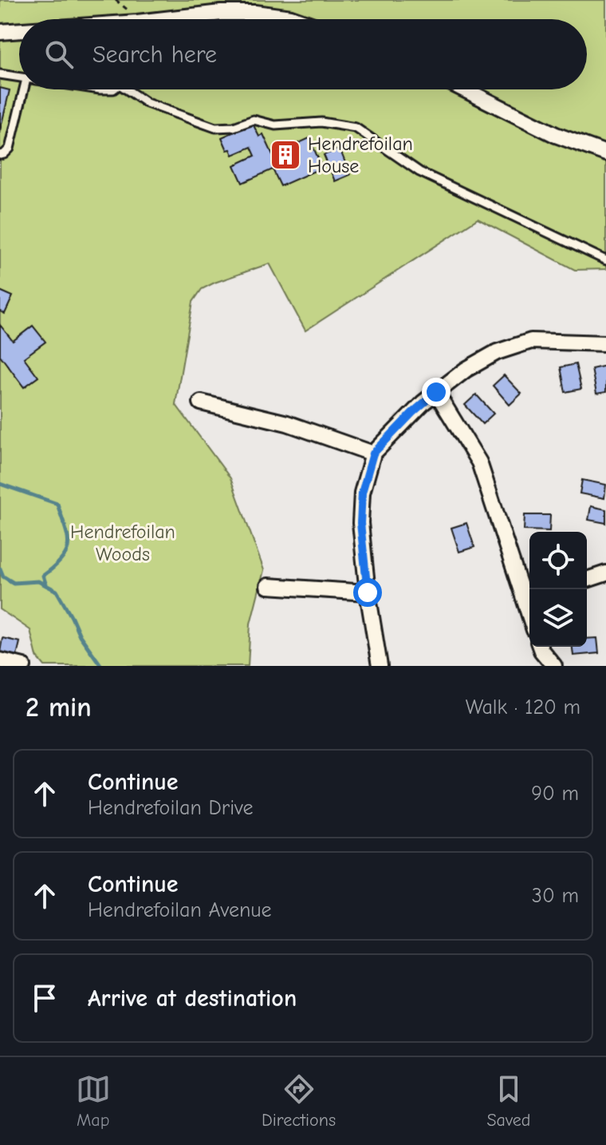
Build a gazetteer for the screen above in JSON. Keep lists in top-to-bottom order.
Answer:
{
  "parks": ["Hendrefoilan Woods"],
  "places": {
    "building": ["Hendrefoilan House"]
  },
  "page": {
    "search": "Search here",
    "heading": ["2 min", "Walk · 120 m"],
    "list": [
      ["Continue", "Hendrefoilan Drive", "90 m"],
      ["Continue", "Hendrefoilan Avenue", "30 m"],
      "Arrive at destination"
    ],
    "nav": ["Map", "Directions", "Saved"]
  }
}
